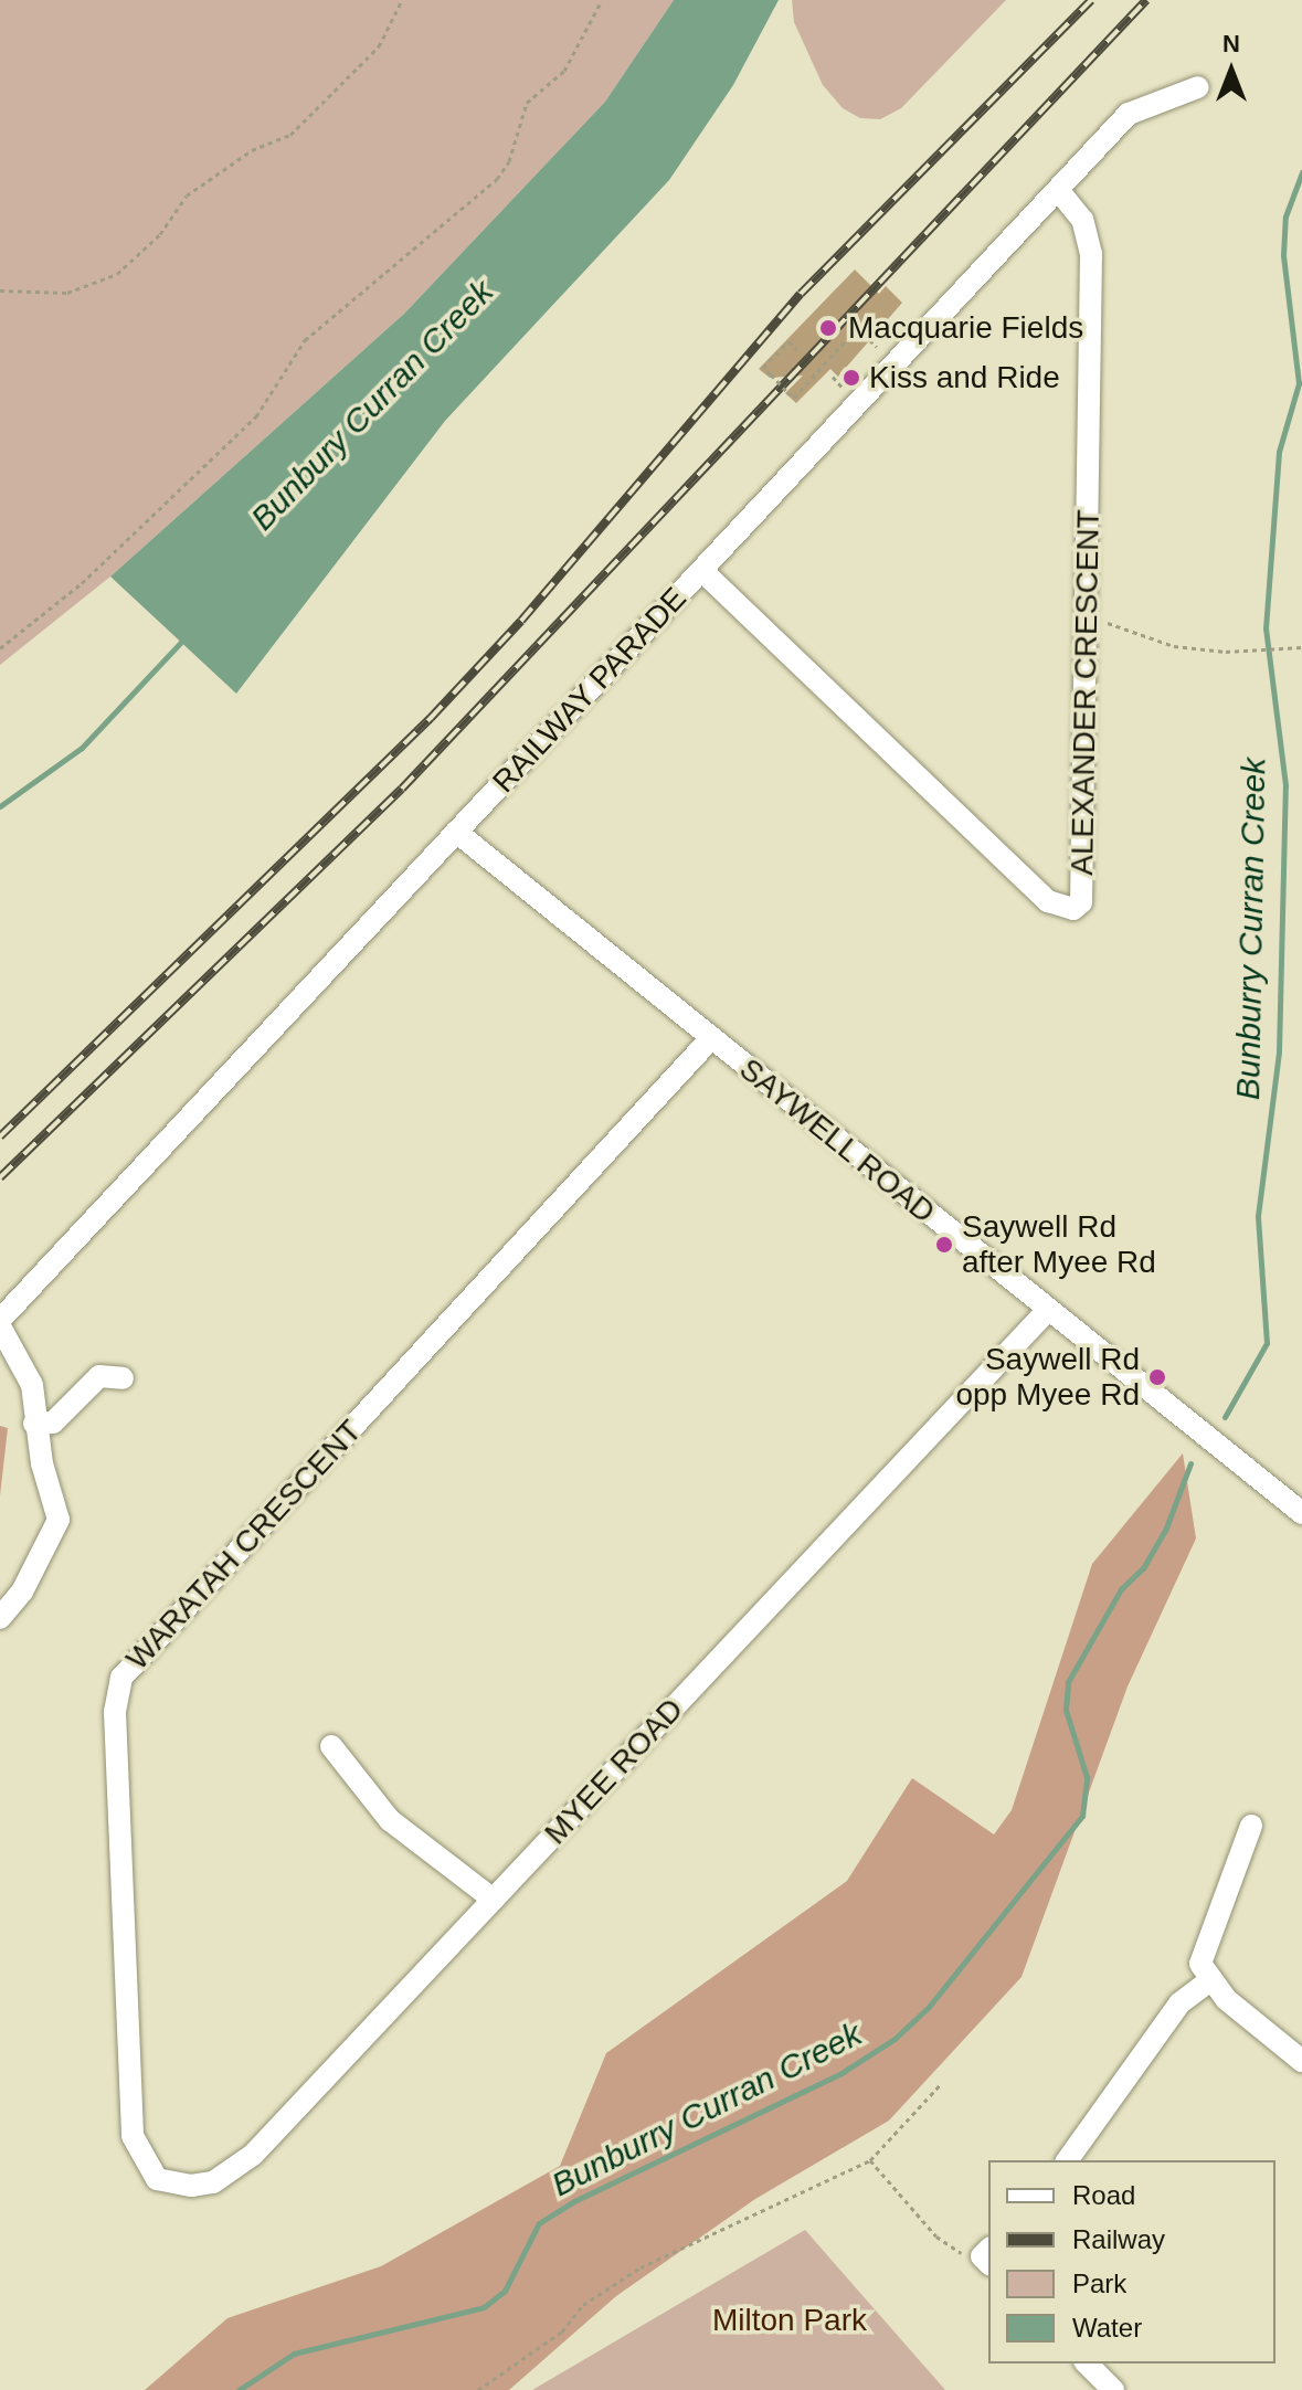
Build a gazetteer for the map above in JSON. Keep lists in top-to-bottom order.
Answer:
{
  "streets": {
    "street": [
      "RAILWAY PARADE",
      "ALEXANDER CRESCENT",
      "SAYWELL ROAD",
      "WARATAH CRESCENT",
      "MYEE ROAD"
    ]
  },
  "crossings": [
    ["RAILWAY PARADE", "ALEXANDER CRESCENT"],
    ["RAILWAY PARADE", "SAYWELL ROAD"],
    ["SAYWELL ROAD", "WARATAH CRESCENT"],
    ["SAYWELL ROAD", "MYEE ROAD"],
    ["WARATAH CRESCENT", "MYEE ROAD"]
  ],
  "water": ["Bunbury Curran Creek", "Bunburry Curran Creek"],
  "parks": ["Milton Park"],
  "places": [
    "Macquarie Fields",
    "Kiss and Ride",
    "Saywell Rd after Myee Rd",
    "Saywell Rd opp Myee Rd"
  ],
  "legend": [
    "Road",
    "Railway",
    "Park",
    "Water"
  ],
  "north": "top"
}
